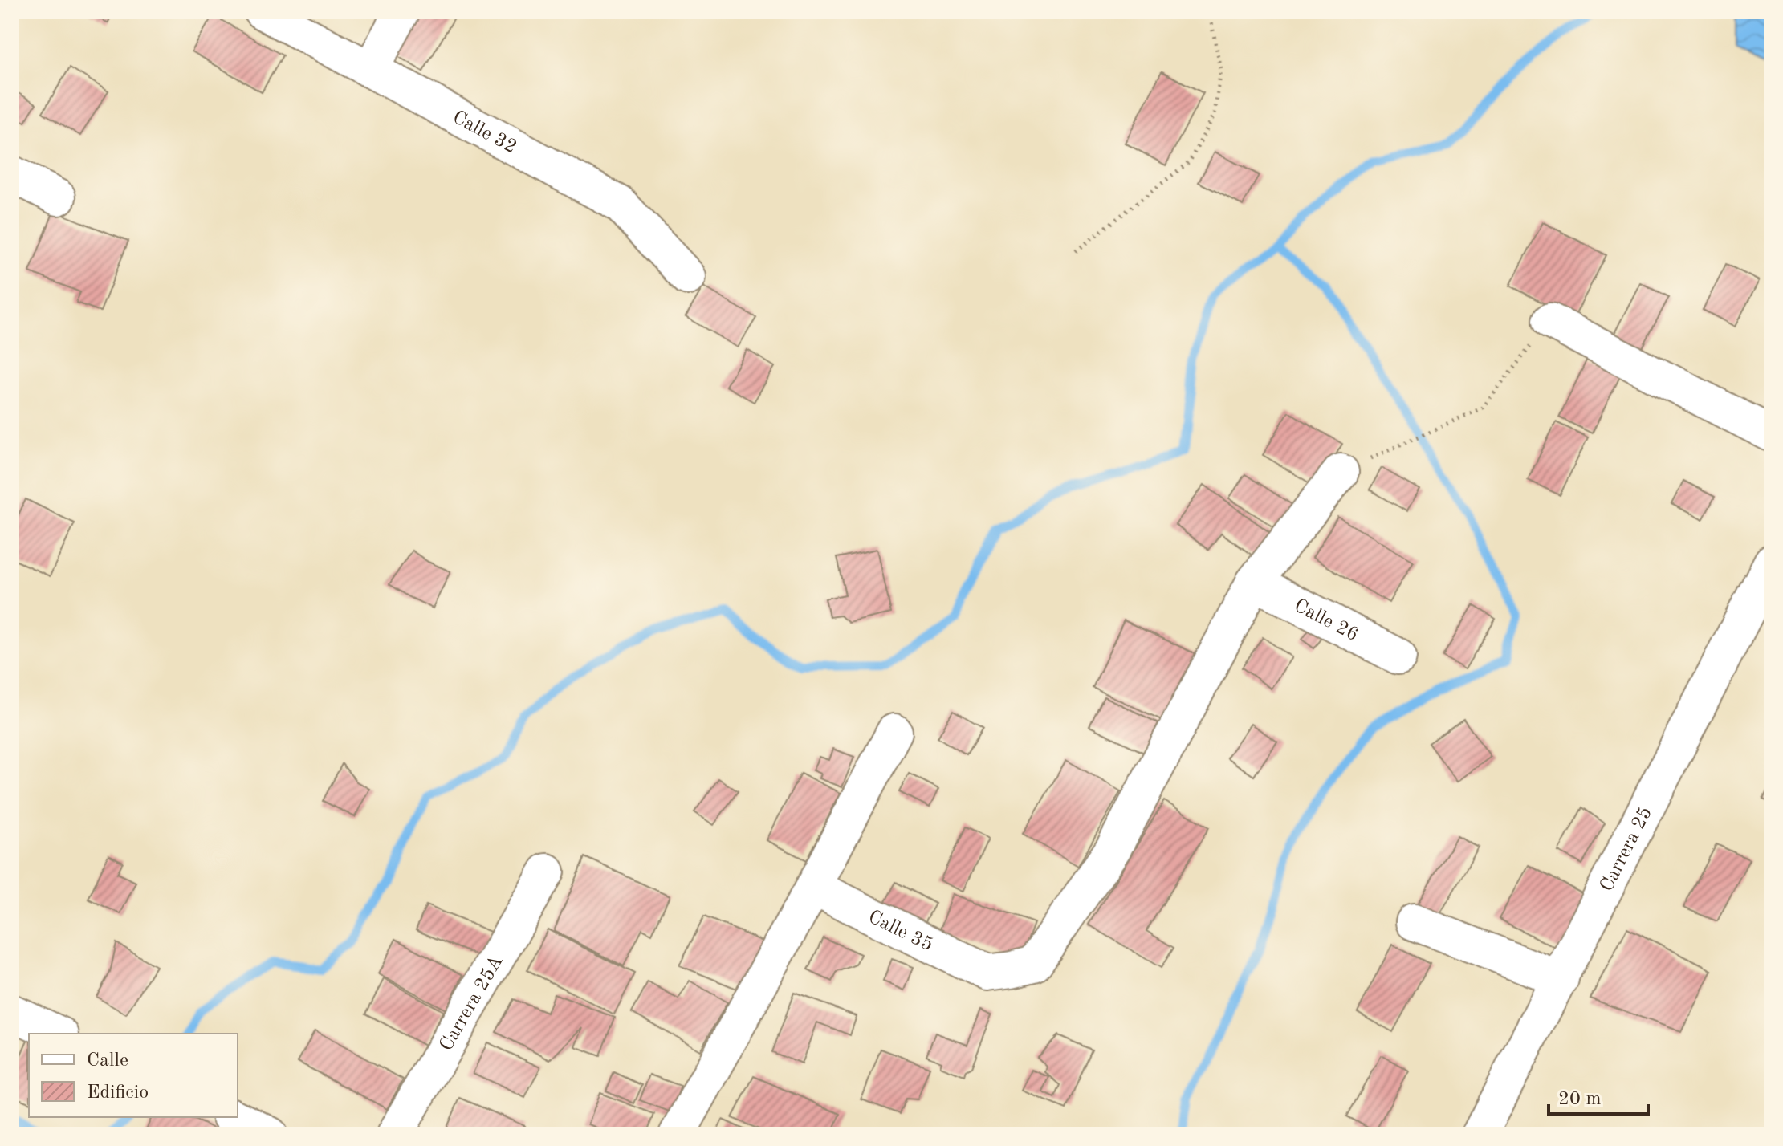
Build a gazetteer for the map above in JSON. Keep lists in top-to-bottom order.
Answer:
{
  "streets": {
    "street": [
      "Calle 32",
      "Calle 26",
      "Carrera 25",
      "Calle 35",
      "Carrera 25A"
    ]
  },
  "crossings": [
    ["Calle 26", "Calle 35"]
  ],
  "legend": ["Calle", "Edificio"],
  "scale_bar": "20 m"
}
